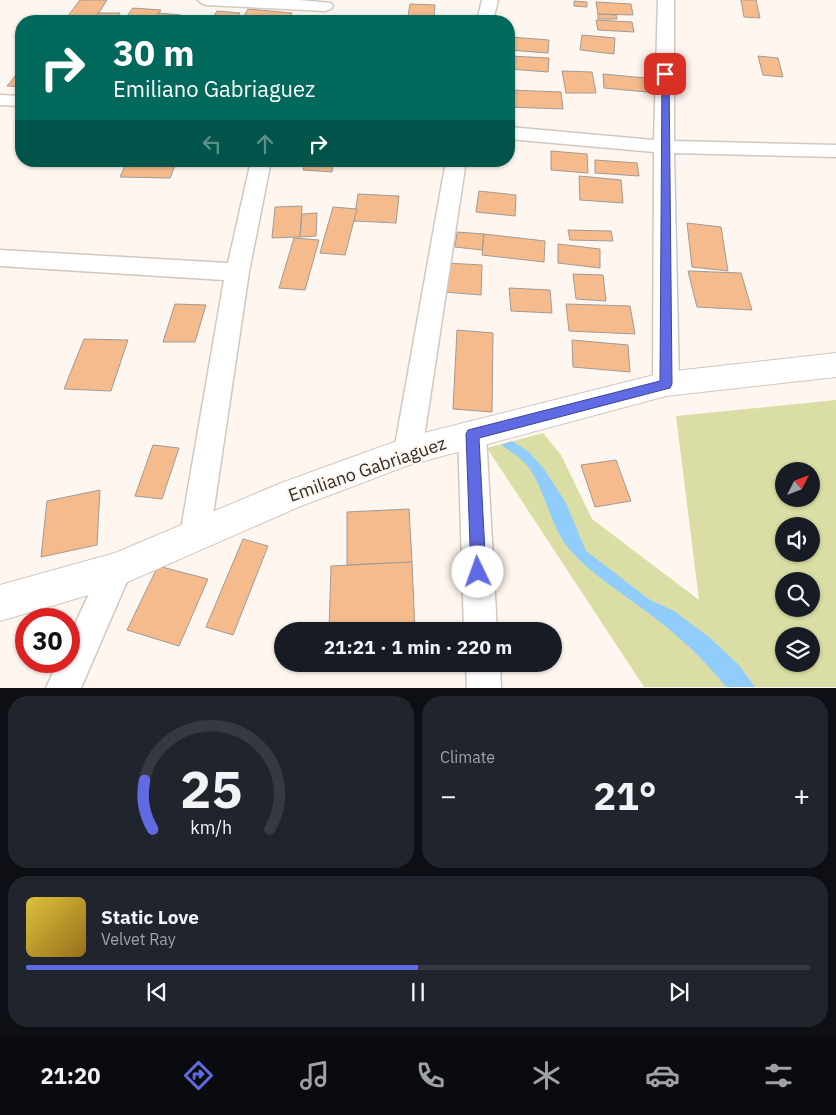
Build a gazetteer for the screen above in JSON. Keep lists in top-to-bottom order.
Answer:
{
  "streets": {
    "main road": ["Emiliano Gabriaguez"]
  },
  "north": "top right",
  "page": {
    "turn": ["30 m", "Emiliano Gabriaguez"],
    "limit": "30",
    "trip": "21:21 · 1 min · 220 m",
    "tile": "Climate",
    "heat": ["−", "21°", "+"],
    "song": ["Static Love", "Velvet Ray"],
    "tabs": "21:20",
    "gauge": ["25", "km/h"]
  }
}
